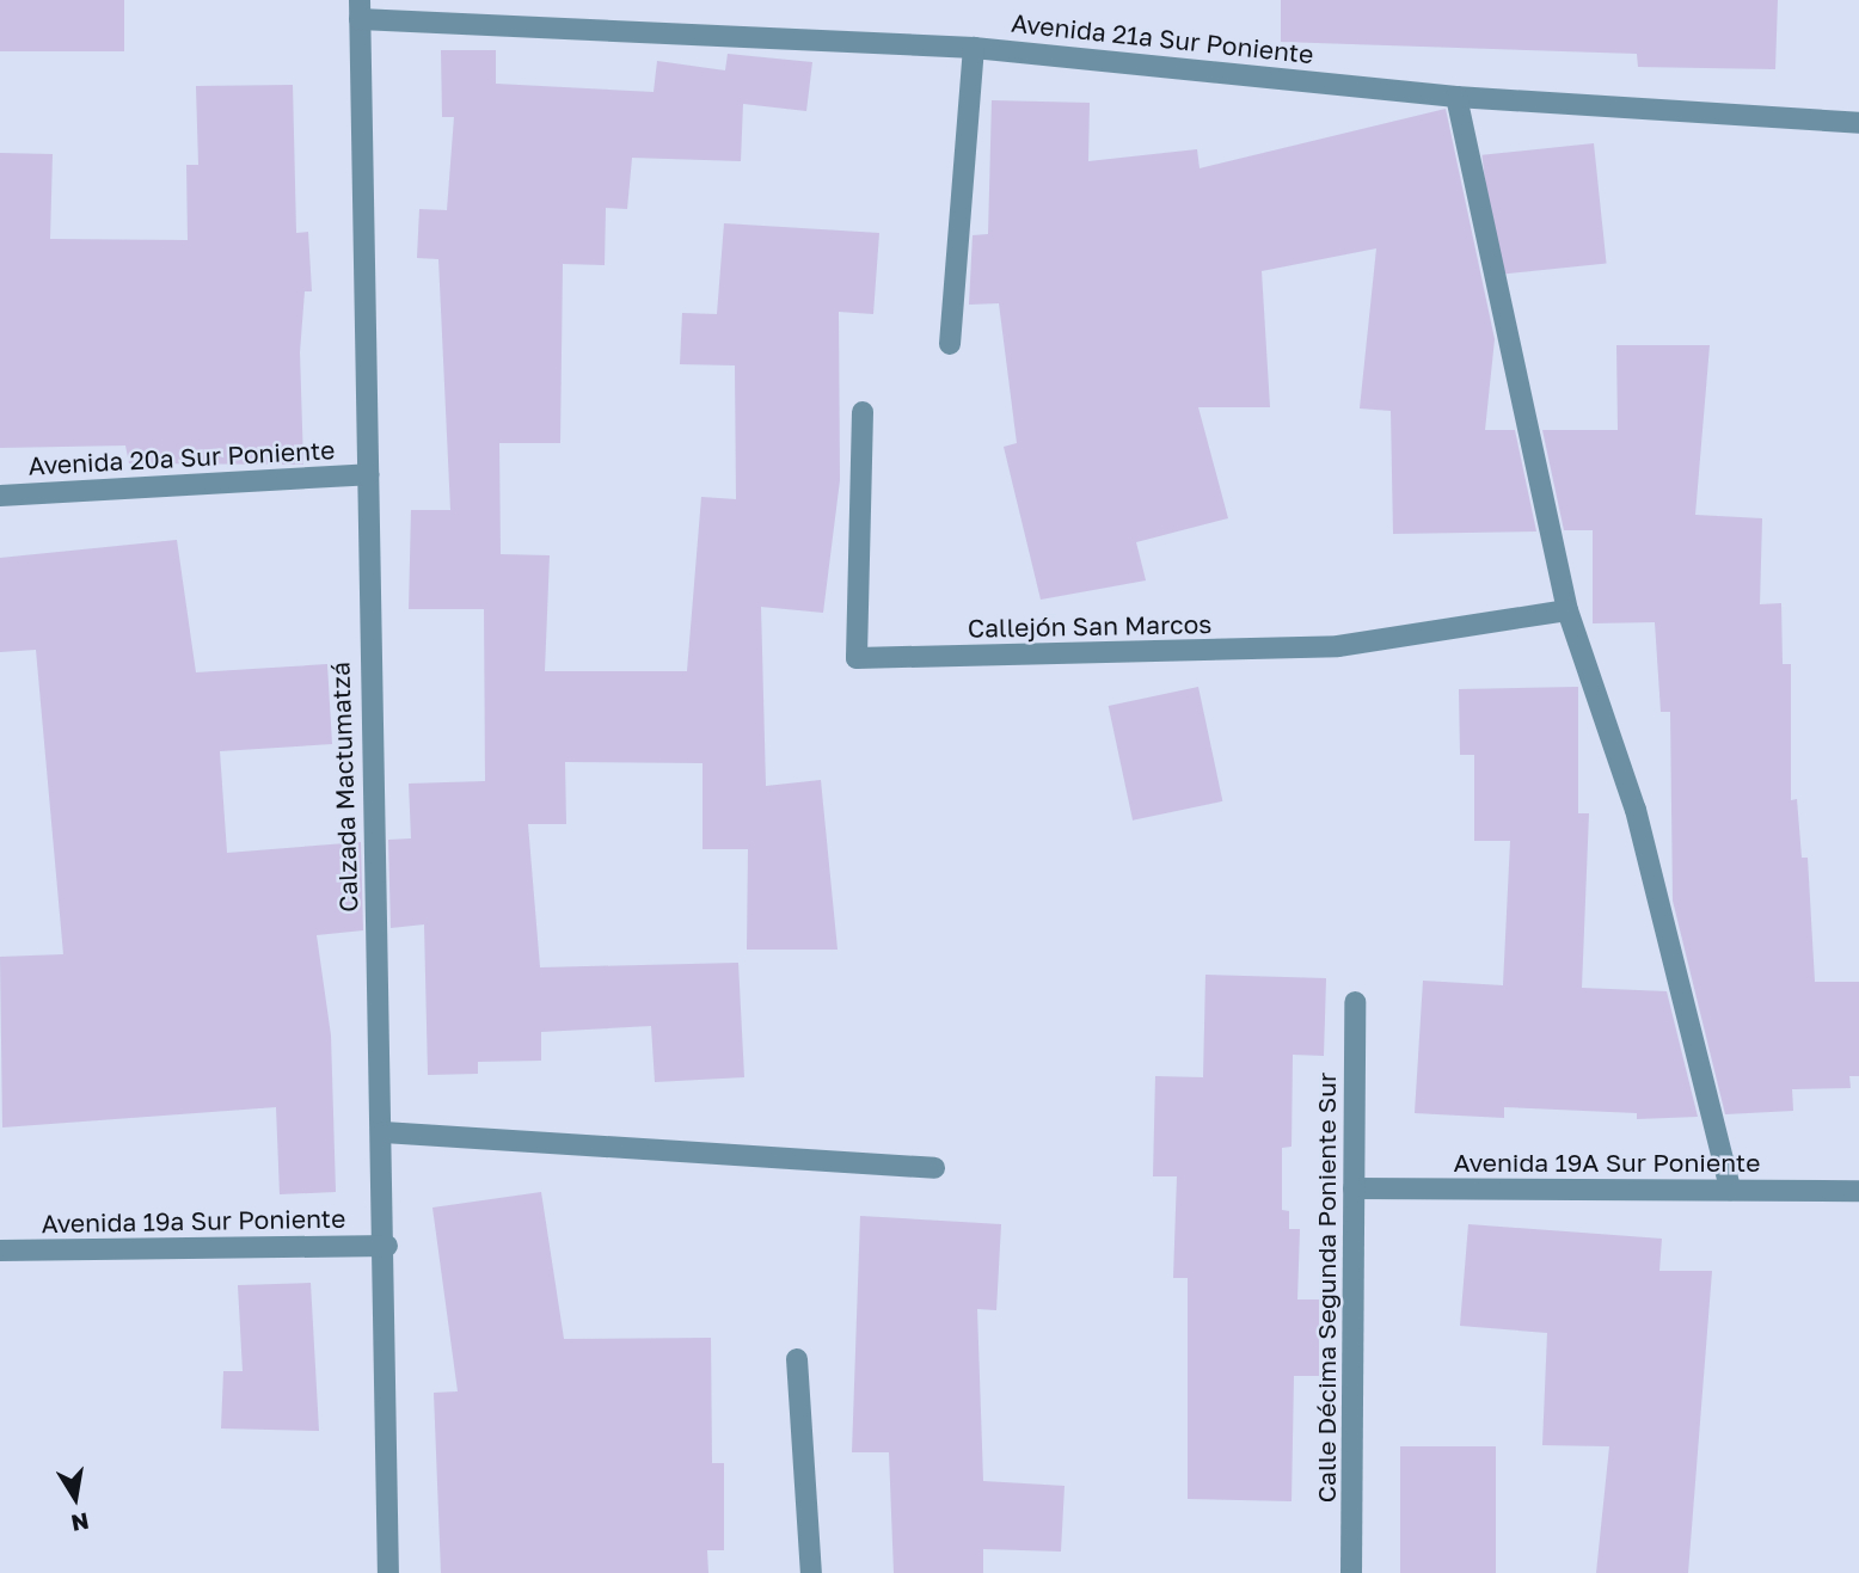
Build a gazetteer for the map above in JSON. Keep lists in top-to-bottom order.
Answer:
{
  "streets": {
    "street": [
      "Avenida 21a Sur Poniente",
      "Avenida 20a Sur Poniente",
      "Callejón San Marcos",
      "Calzada Mactumatzá",
      "Avenida 19A Sur Poniente",
      "Avenida 19a Sur Poniente",
      "Calle Décima Segunda Poniente Sur"
    ]
  },
  "crossings": [
    ["Avenida 21a Sur Poniente", "Calzada Mactumatzá"],
    ["Avenida 20a Sur Poniente", "Calzada Mactumatzá"],
    ["Calzada Mactumatzá", "Avenida 19a Sur Poniente"],
    ["Avenida 19A Sur Poniente", "Calle Décima Segunda Poniente Sur"]
  ],
  "north": "bottom"
}
